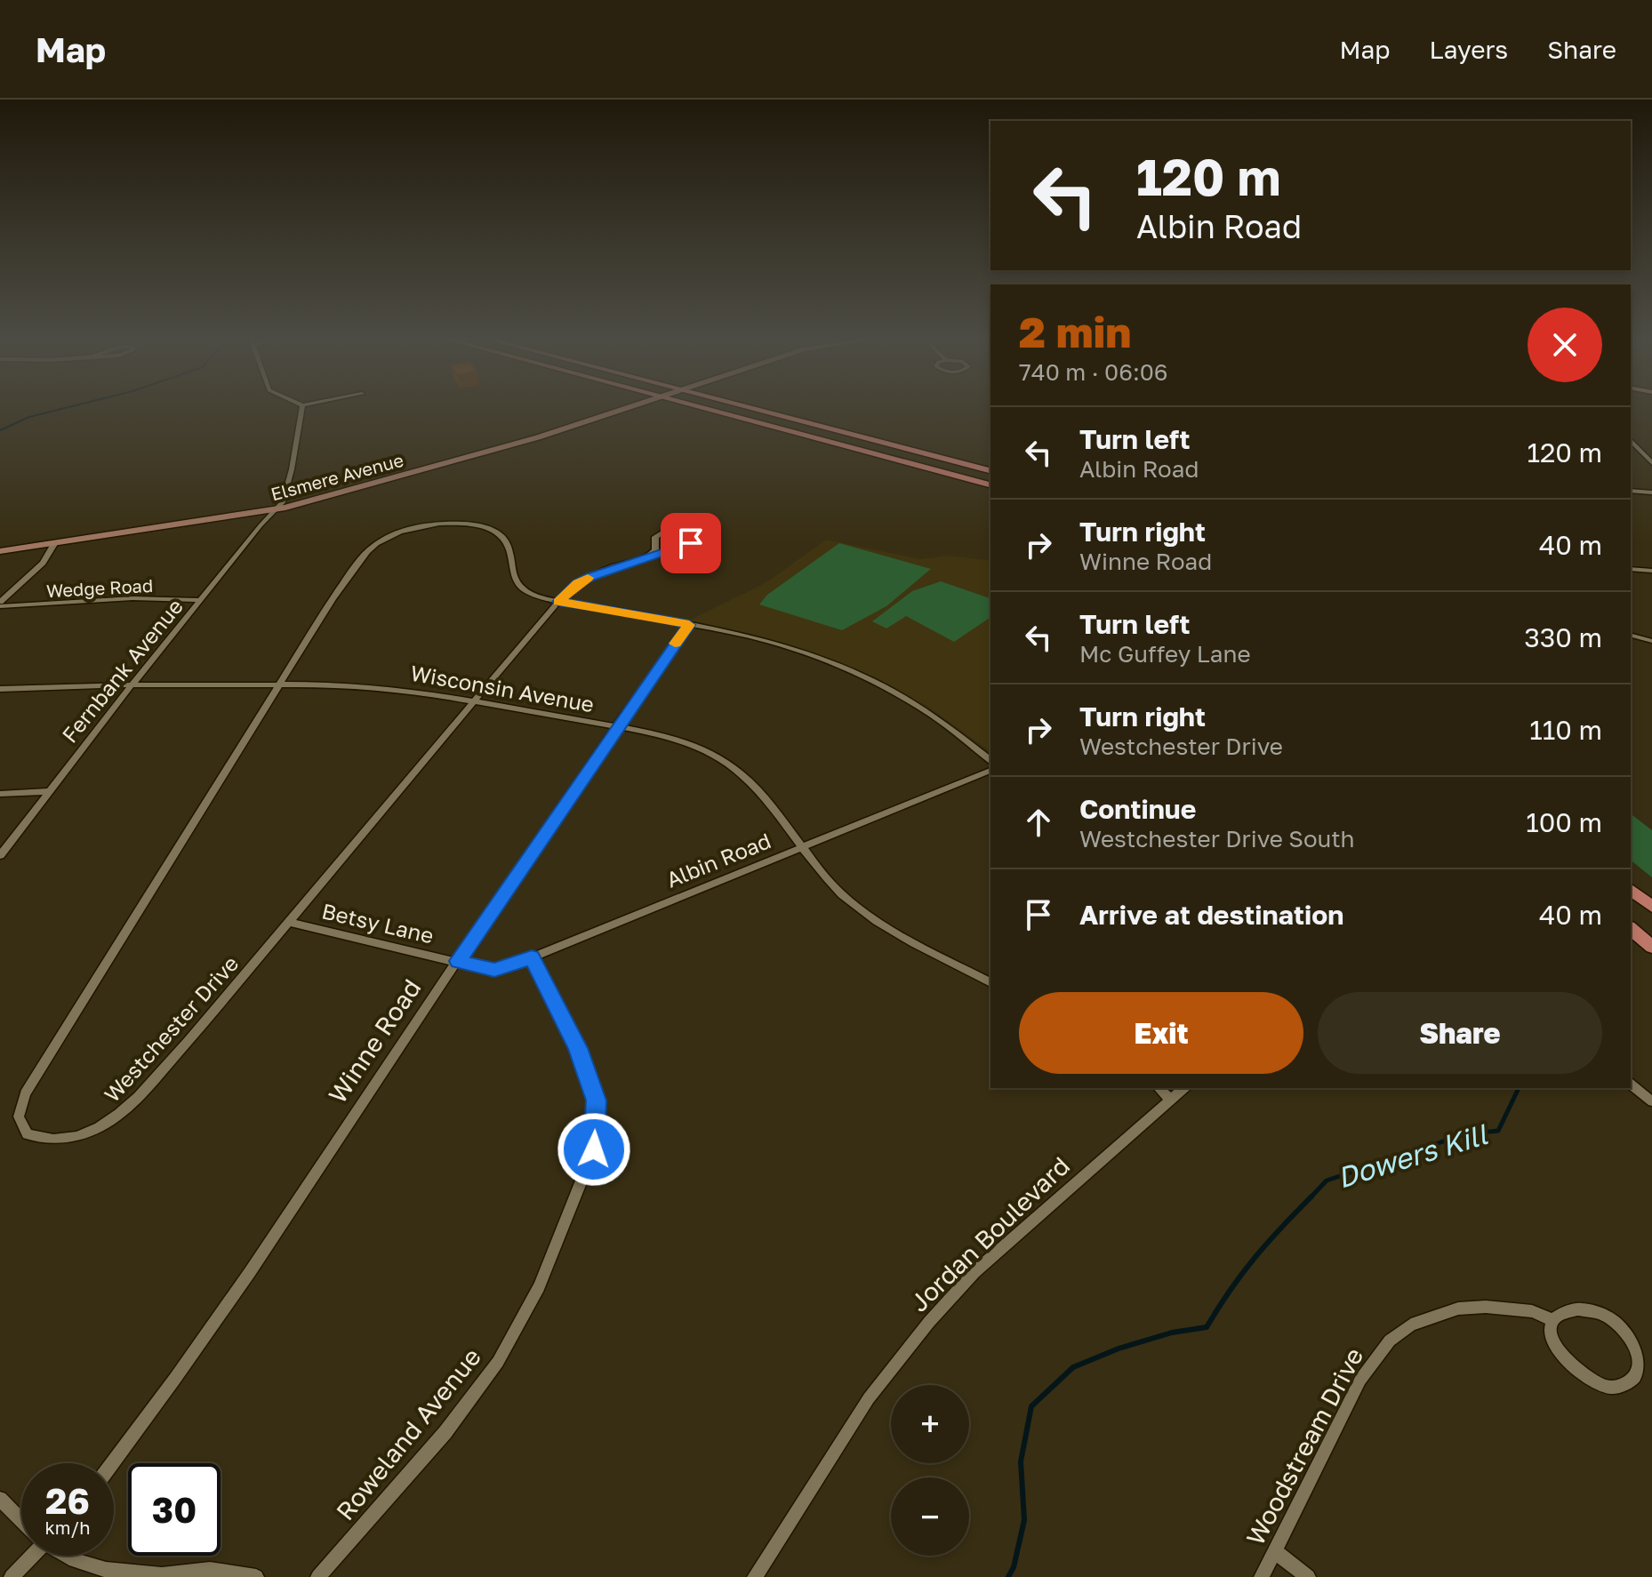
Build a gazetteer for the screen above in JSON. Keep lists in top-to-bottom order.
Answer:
{
  "streets": {
    "main road": ["Elsmere Avenue"],
    "street": [
      "Wedge Road",
      "Fernbank Avenue",
      "Wisconsin Avenue",
      "Albin Road",
      "Betsy Lane",
      "Westchester Drive",
      "Winne Road",
      "Jordan Boulevard",
      "Roweland Avenue",
      "Woodstream Drive"
    ]
  },
  "crossings": [
    ["Elsmere Avenue", "Fernbank Avenue"],
    ["Wedge Road", "Fernbank Avenue"],
    ["Fernbank Avenue", "Wisconsin Avenue"],
    ["Wisconsin Avenue", "Albin Road"],
    ["Wisconsin Avenue", "Westchester Drive"],
    ["Wisconsin Avenue", "Winne Road"],
    ["Albin Road", "Betsy Lane"],
    ["Albin Road", "Winne Road"],
    ["Albin Road", "Roweland Avenue"],
    ["Betsy Lane", "Westchester Drive"],
    ["Betsy Lane", "Winne Road"]
  ],
  "water": ["Dowers Kill"],
  "page": {
    "header": "Map",
    "nav": ["Map", "Layers", "Share"],
    "turn": ["120 m", "Albin Road"],
    "heading": ["2 min", "740 m · 06:06"],
    "list": [
      {
        "name": "Turn left",
        "note": "Albin Road",
        "value": "120 m"
      },
      {
        "name": "Turn right",
        "note": "Winne Road",
        "value": "40 m"
      },
      {
        "name": "Turn left",
        "note": "Mc Guffey Lane",
        "value": "330 m"
      },
      {
        "name": "Turn right",
        "note": "Westchester Drive",
        "value": "110 m"
      },
      {
        "name": "Continue",
        "note": "Westchester Drive South",
        "value": "100 m"
      },
      {
        "name": "Arrive at destination",
        "value": "40 m"
      }
    ],
    "buttons": ["Exit", "Share"],
    "map_buttons": ["+", "−"],
    "speed": "26 km/h",
    "limit": "30"
  }
}
